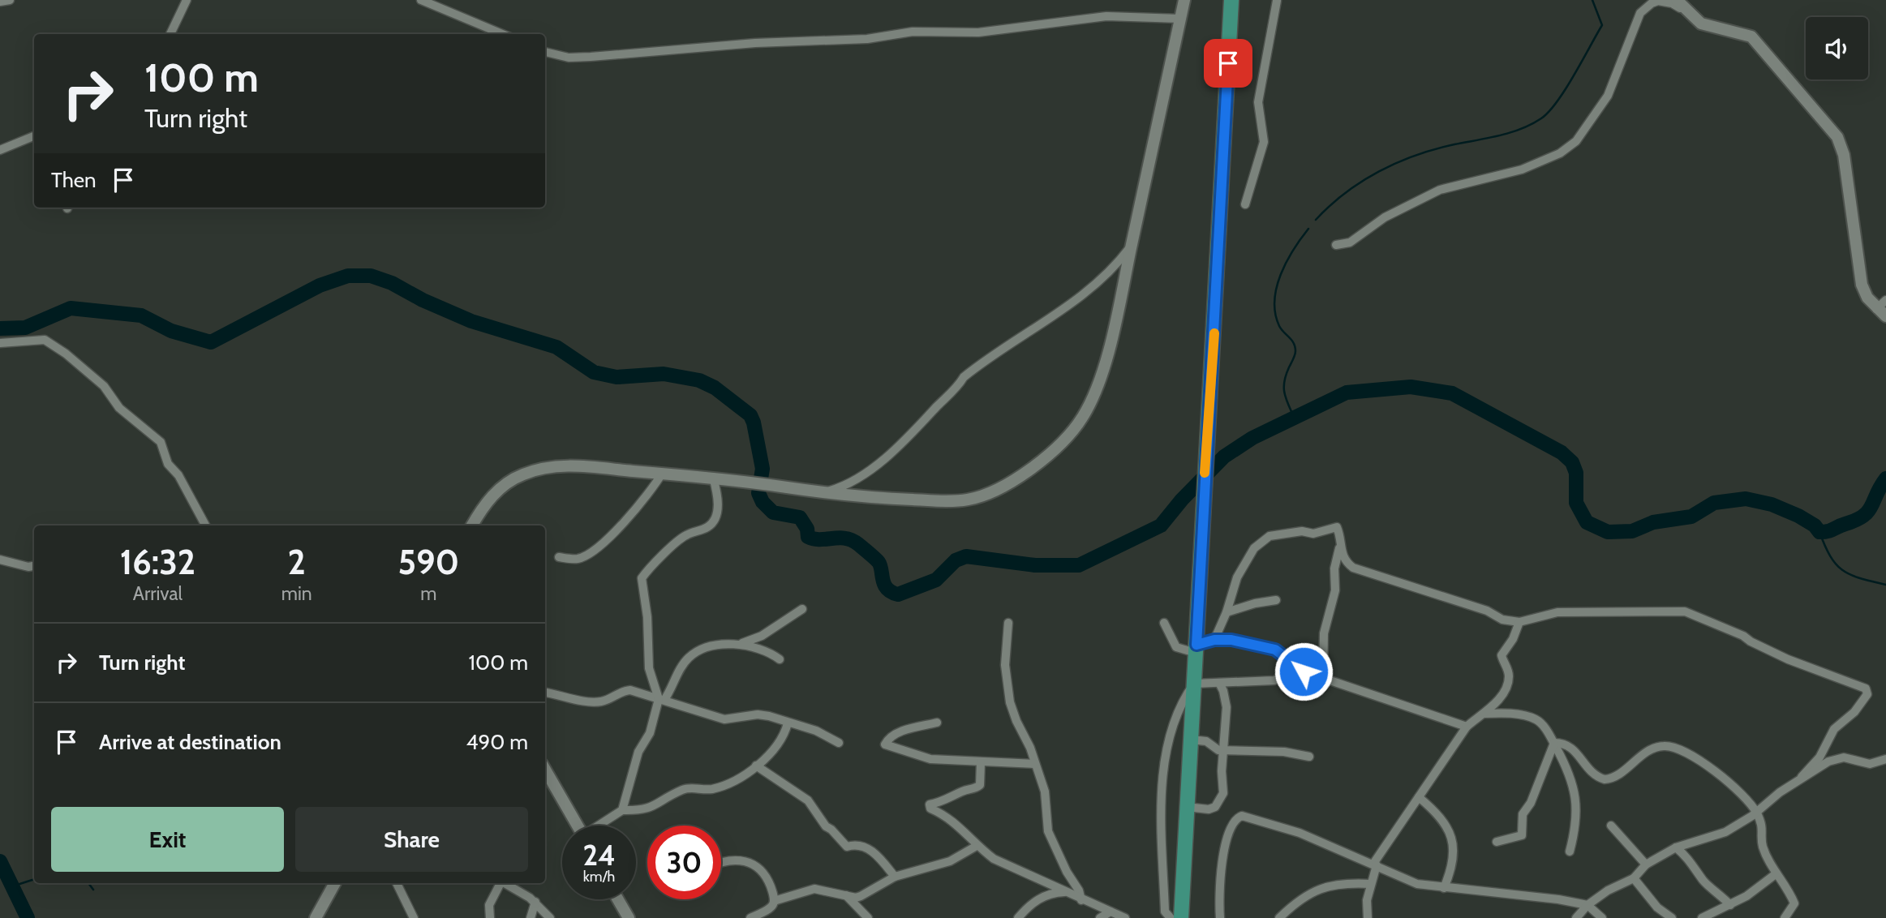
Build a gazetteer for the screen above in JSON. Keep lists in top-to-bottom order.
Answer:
{
  "page": {
    "turn": ["100 m", "Turn right"],
    "then": "Then",
    "eta": [
      "16:32",
      "Arrival",
      "2",
      "min",
      "590",
      "m"
    ],
    "list": [
      {
        "name": "Turn right",
        "value": "100 m"
      },
      {
        "name": "Arrive at destination",
        "value": "490 m"
      }
    ],
    "buttons": ["Exit", "Share"],
    "speed": "24 km/h",
    "limit": "30"
  }
}
